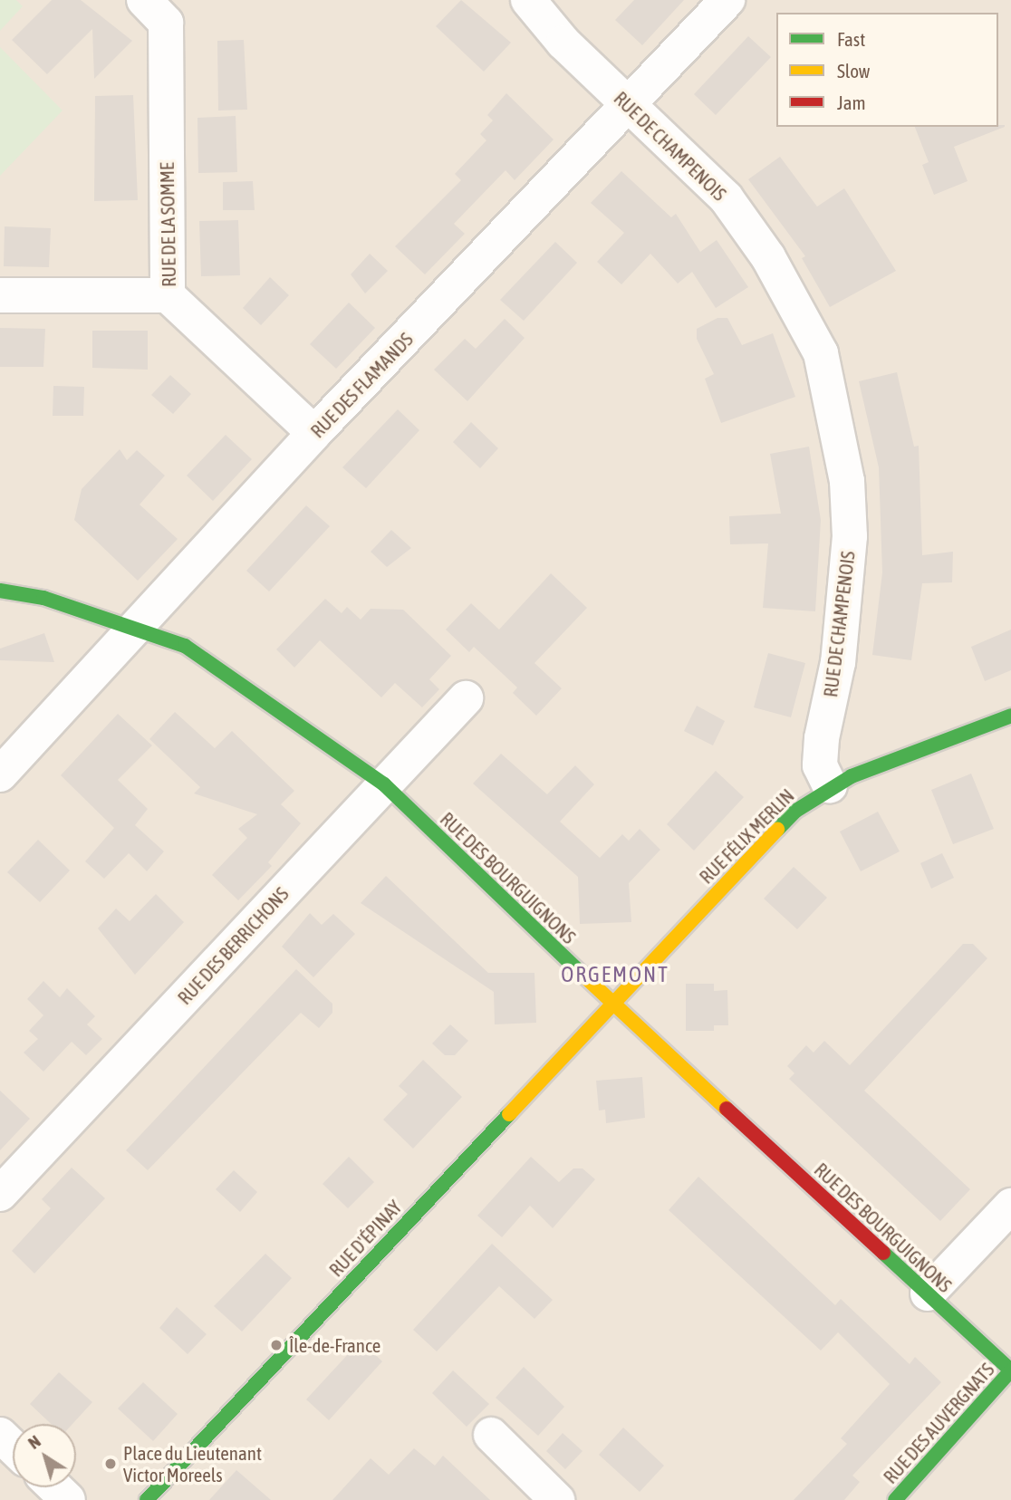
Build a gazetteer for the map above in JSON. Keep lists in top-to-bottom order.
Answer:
{
  "streets": {
    "street": [
      "RUE DE CHAMPENOIS",
      "RUE DE LA SOMME",
      "RUE DES FLAMANDS",
      "RUE FÉLIX MERLIN",
      "RUE DES BOURGUIGNONS",
      "RUE DES BERRICHONS",
      "RUE D'ÉPINAY",
      "RUE DES AUVERGNATS"
    ]
  },
  "crossings": [
    ["RUE DE CHAMPENOIS", "RUE DES FLAMANDS"],
    ["RUE DE CHAMPENOIS", "RUE FÉLIX MERLIN"],
    ["RUE DE LA SOMME", "RUE DES FLAMANDS"],
    ["RUE DES FLAMANDS", "RUE DES BOURGUIGNONS"],
    ["RUE FÉLIX MERLIN", "RUE DES BOURGUIGNONS"],
    ["RUE FÉLIX MERLIN", "RUE D'ÉPINAY"],
    ["RUE DES BOURGUIGNONS", "RUE DES BERRICHONS"],
    ["RUE DES BOURGUIGNONS", "RUE D'ÉPINAY"],
    ["RUE DES BOURGUIGNONS", "RUE DES AUVERGNATS"]
  ],
  "districts": ["ORGEMONT"],
  "places": ["Île-de-France", "Place du Lieutenant Victor Moreels"],
  "legend": ["Fast", "Slow", "Jam"],
  "north": "top left"
}
